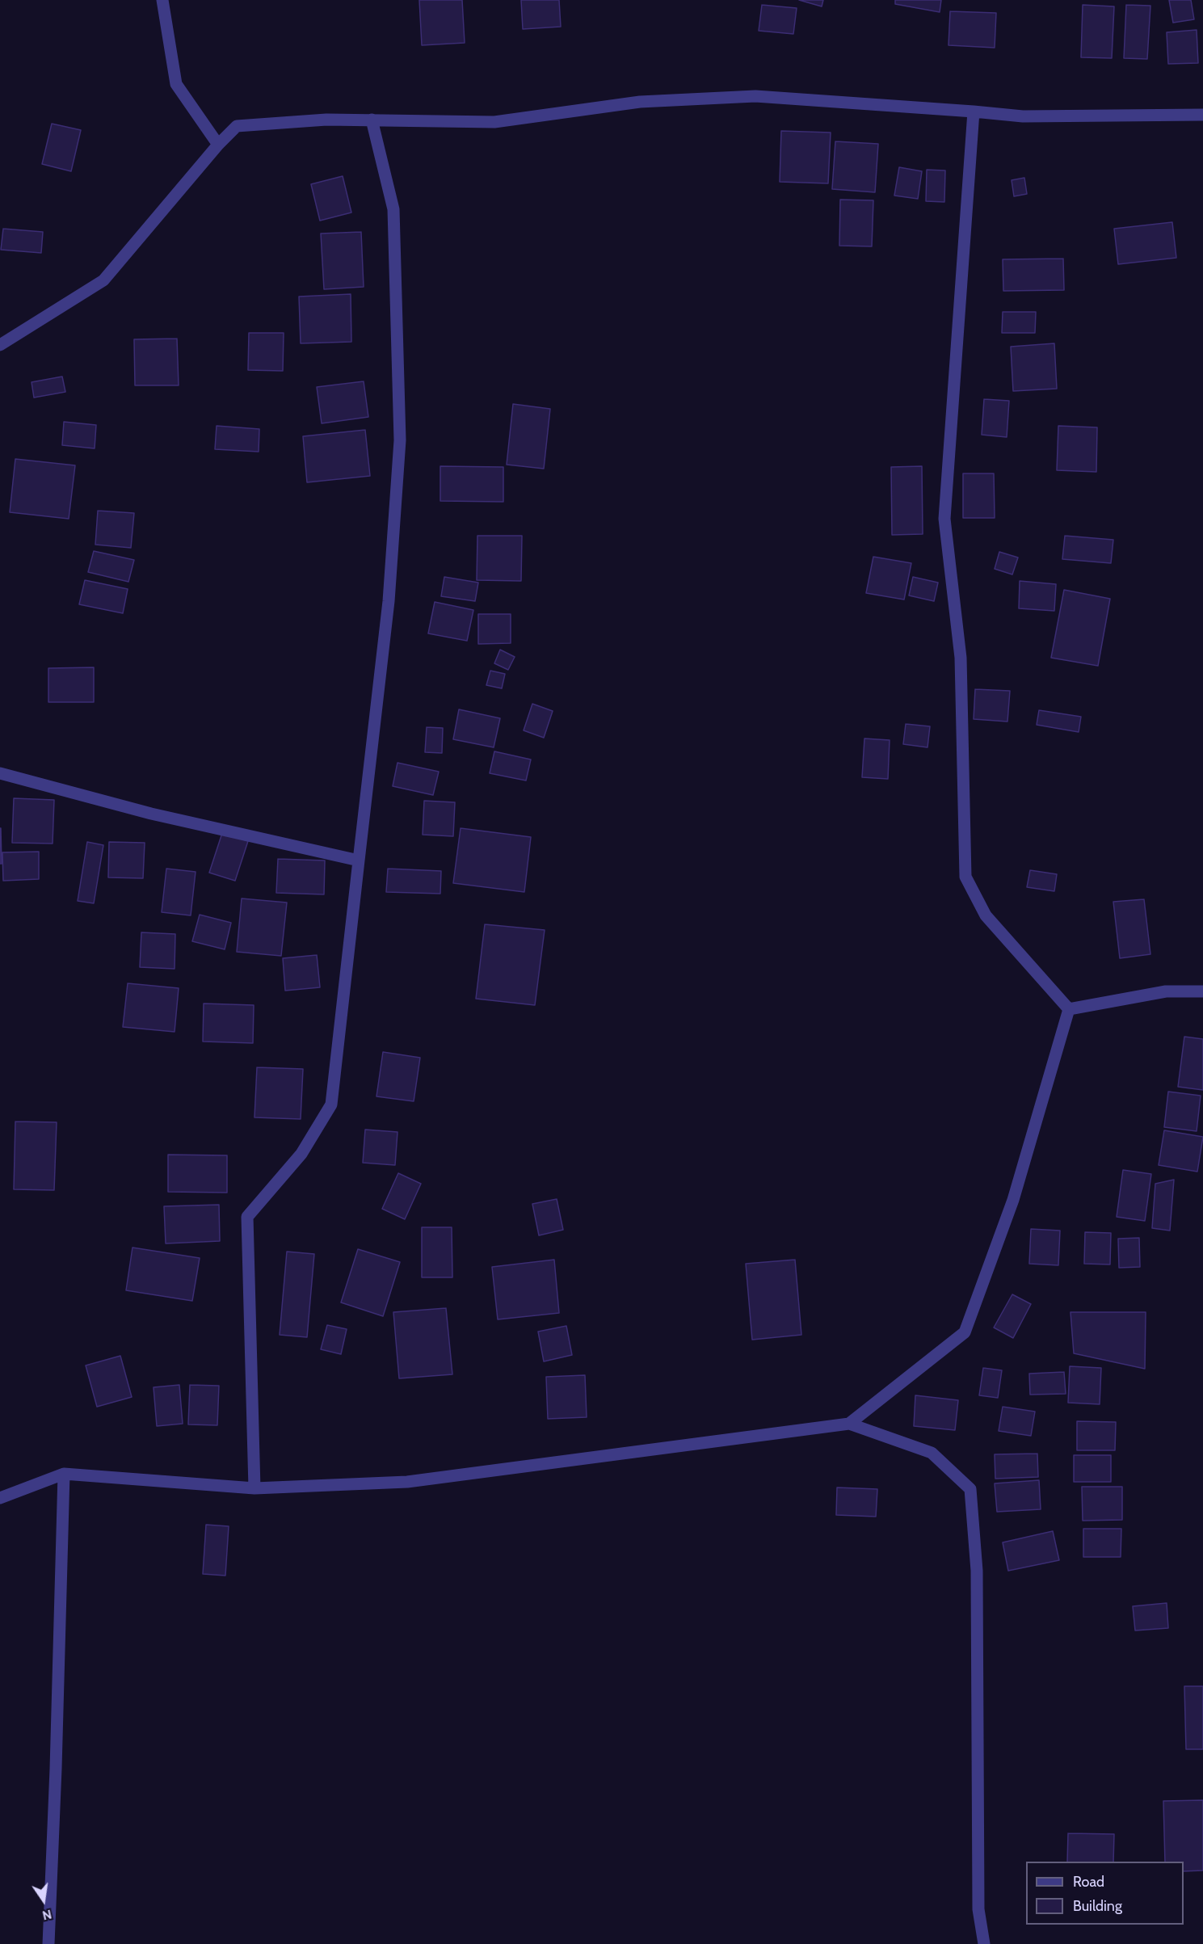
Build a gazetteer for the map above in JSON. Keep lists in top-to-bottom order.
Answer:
{
  "legend": ["Road", "Building"],
  "north": "bottom"
}
